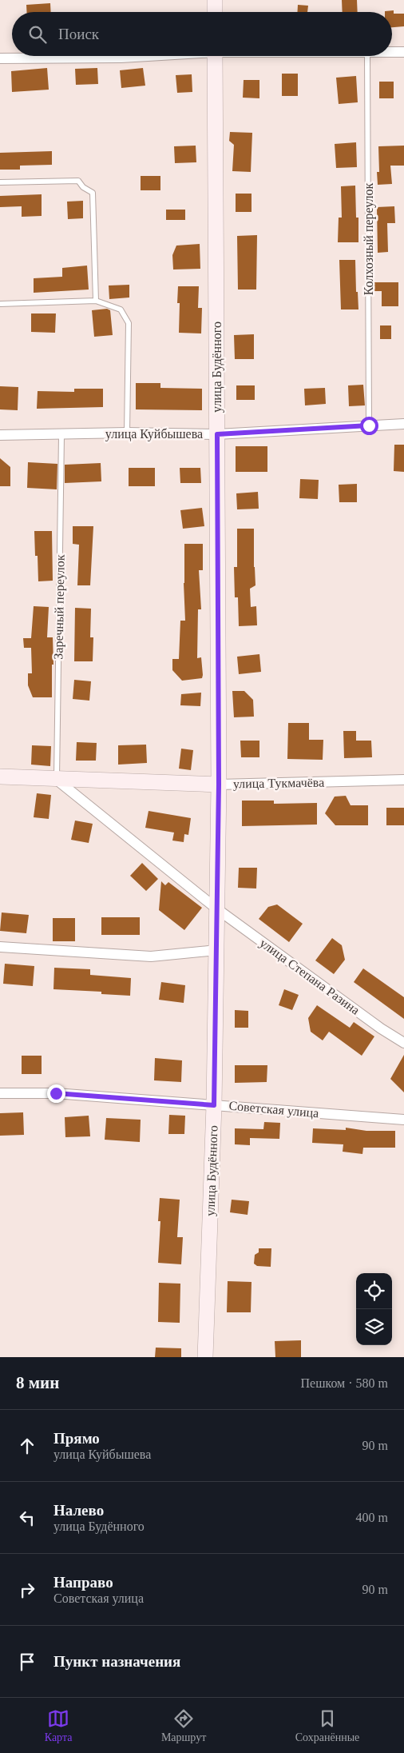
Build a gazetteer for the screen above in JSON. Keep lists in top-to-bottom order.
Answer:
{
  "streets": {
    "street": [
      "улица Будённого",
      "улица Куйбышева",
      "улица Тукмачёва",
      "улица Степана Разина",
      "Советская улица"
    ],
    "lane": ["Колхозный переулок", "Заречный переулок"]
  },
  "crossings": [
    ["Колхозный переулок", "улица Куйбышева"],
    ["улица Будённого", "улица Куйбышева"],
    ["улица Будённого", "улица Тукмачёва"],
    ["улица Будённого", "улица Степана Разина"],
    ["улица Будённого", "Советская улица"],
    ["улица Куйбышева", "Заречный переулок"],
    ["Заречный переулок", "улица Тукмачёва"]
  ],
  "page": {
    "search": "Поиск",
    "heading": ["8 мин", "Пешком · 580 m"],
    "list": [
      ["Прямо", "улица Куйбышева", "90 m"],
      ["Налево", "улица Будённого", "400 m"],
      ["Направо", "Советская улица", "90 m"],
      "Пункт назначения"
    ],
    "nav": ["Карта", "Маршрут", "Сохранённые"]
  }
}
